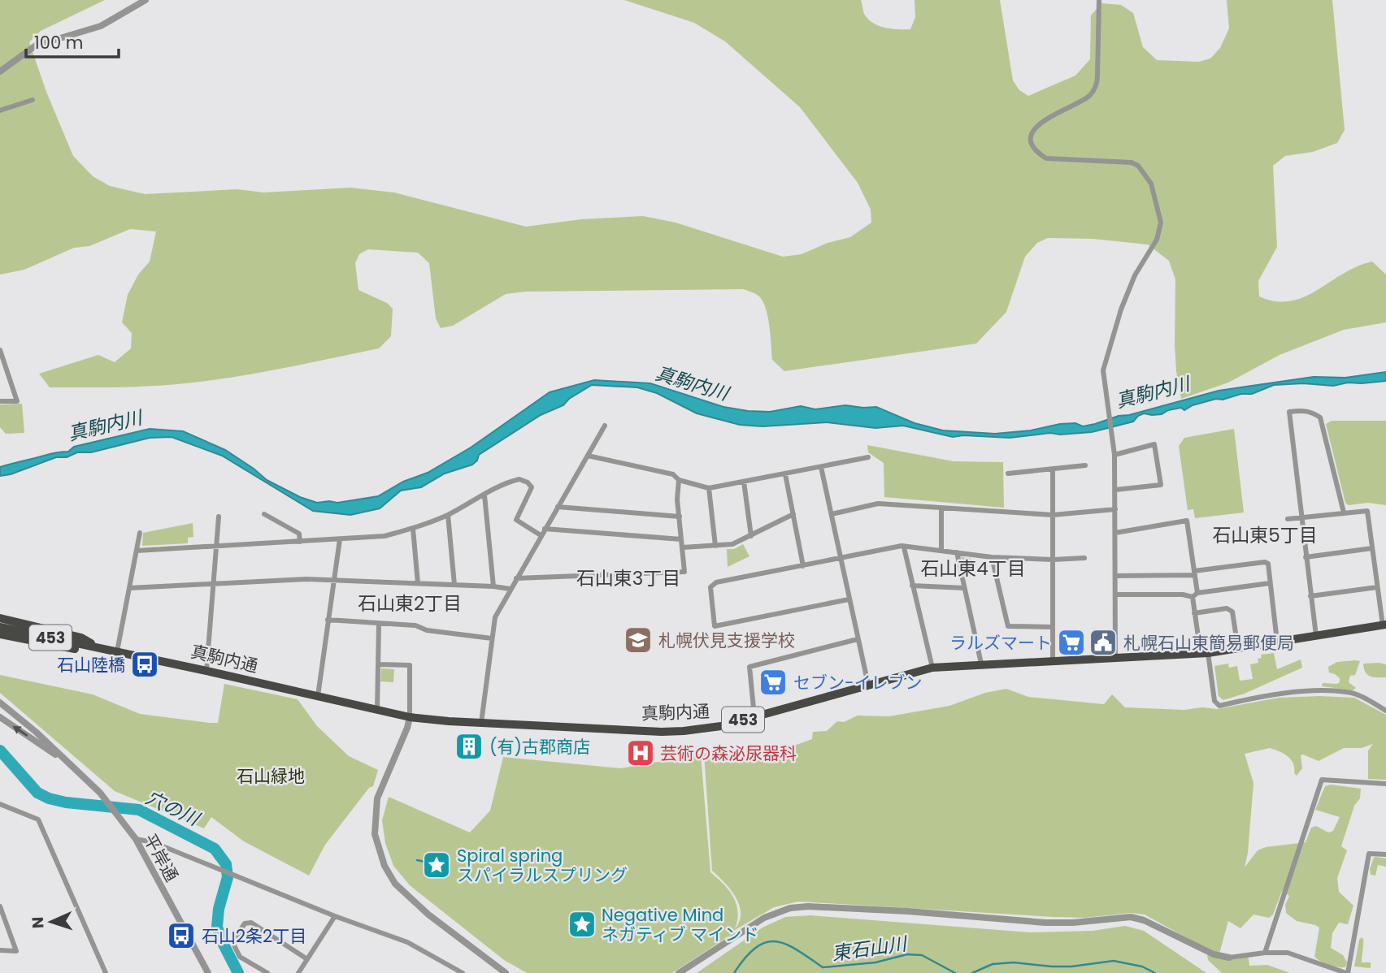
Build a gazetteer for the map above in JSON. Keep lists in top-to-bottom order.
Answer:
{
  "streets": {
    "highway": ["453", "真駒内通"],
    "street": ["平岸通"]
  },
  "districts": [
    "石山東5丁目",
    "石山東4丁目",
    "石山東3丁目",
    "石山東2丁目"
  ],
  "water": ["真駒内川", "穴の川", "東石山川"],
  "parks": ["石山緑地"],
  "places": {
    "school or university": ["札幌伏見支援学校"],
    "supermarket": ["ラルズマート", "セブン-イレブン"],
    "public building": ["札幌石山東簡易郵便局"],
    "bus stop": ["石山陸橋", "石山2条2丁目"],
    "building": ["(有)古郡商店"],
    "hospital": ["芸術の森泌尿器科"],
    "place": ["Spiral spring スパイラルスプリング", "Negative Mind ネガティブ マインド"]
  },
  "scale_bar": "100 m",
  "north": "left"
}
